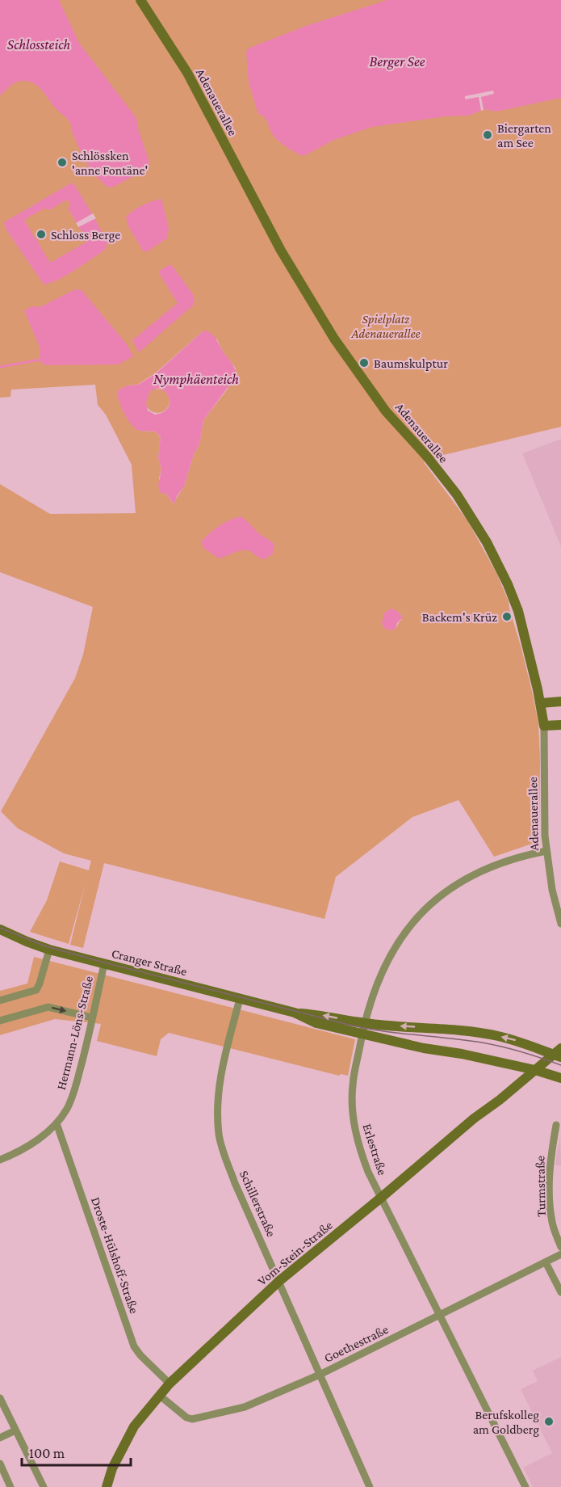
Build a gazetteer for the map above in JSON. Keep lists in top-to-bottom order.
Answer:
{
  "streets": {
    "main road": ["Adenauerallee", "Cranger Straße", "Vom-Stein-Straße"],
    "street": [
      "Hermann-Löns-Straße",
      "Erlestraße",
      "Turmstraße",
      "Schillerstraße",
      "Droste-Hülshoff-Straße",
      "Goethestraße"
    ]
  },
  "crossings": [
    ["Adenauerallee", "Erlestraße"],
    ["Cranger Straße", "Hermann-Löns-Straße"],
    ["Cranger Straße", "Erlestraße"],
    ["Cranger Straße", "Schillerstraße"],
    ["Cranger Straße", "Vom-Stein-Straße"],
    ["Hermann-Löns-Straße", "Droste-Hülshoff-Straße"],
    ["Erlestraße", "Vom-Stein-Straße"],
    ["Erlestraße", "Goethestraße"],
    ["Schillerstraße", "Vom-Stein-Straße"],
    ["Schillerstraße", "Goethestraße"],
    ["Vom-Stein-Straße", "Droste-Hülshoff-Straße"],
    ["Vom-Stein-Straße", "Goethestraße"]
  ],
  "water": ["Schlossteich", "Berger See", "Nymphäenteich"],
  "parks": ["Spielplatz Adenauerallee"],
  "places": [
    "Biergarten am See",
    "Schlössken 'anne Fontäne'",
    "Schloss Berge",
    "Baumskulptur",
    "Backem's Krüz",
    "Berufskolleg am Goldberg"
  ],
  "scale_bar": "100 m"
}
